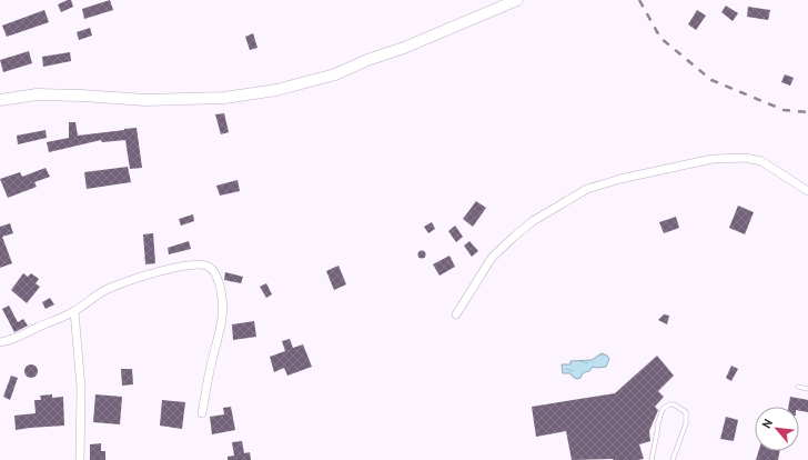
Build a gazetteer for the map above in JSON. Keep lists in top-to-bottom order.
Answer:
{
  "north": "top left"
}
